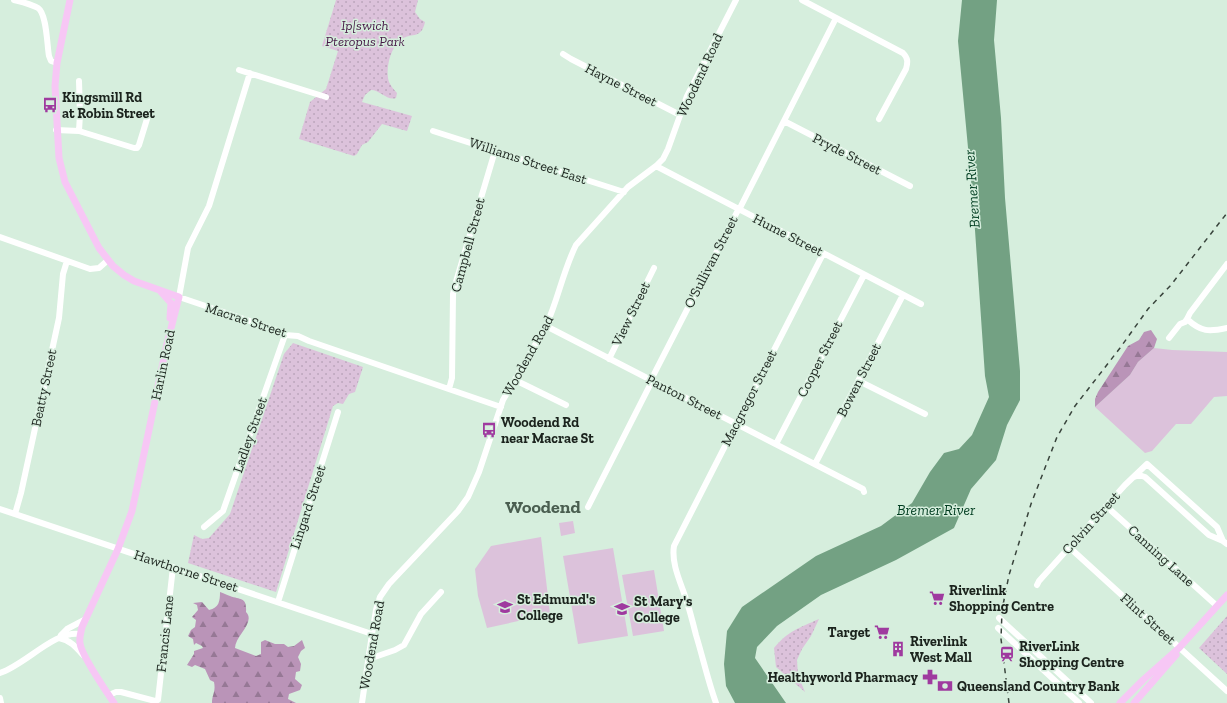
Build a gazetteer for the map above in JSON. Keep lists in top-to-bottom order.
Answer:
{
  "streets": {
    "main road": ["Macrae Street", "Harlin Road"],
    "street": [
      "Woodend Road",
      "Hayne Street",
      "Pryde Street",
      "Williams Street East",
      "Hume Street",
      "Campbell Street",
      "O'Sullivan Street",
      "View Street",
      "Cooper Street",
      "Bowen Street",
      "Beatty Street",
      "Panton Street",
      "Macgregor Street",
      "Ladley Street",
      "Lingard Street",
      "Colvin Street",
      "Canning Lane",
      "Hawthorne Street",
      "Flint Street",
      "Francis Lane"
    ]
  },
  "crossings": [
    ["Woodend Road", "Hayne Street"],
    ["Woodend Road", "Williams Street East"],
    ["Woodend Road", "Hume Street"],
    ["Woodend Road", "Macrae Street"],
    ["Woodend Road", "Panton Street"],
    ["Woodend Road", "Hawthorne Street"],
    ["Pryde Street", "O'Sullivan Street"],
    ["Williams Street East", "Campbell Street"],
    ["Hume Street", "O'Sullivan Street"],
    ["Hume Street", "Cooper Street"],
    ["Hume Street", "Bowen Street"],
    ["Hume Street", "Macgregor Street"],
    ["Campbell Street", "Macrae Street"],
    ["O'Sullivan Street", "Panton Street"],
    ["View Street", "Panton Street"],
    ["Macrae Street", "Harlin Road"],
    ["Macrae Street", "Ladley Street"],
    ["Cooper Street", "Panton Street"],
    ["Harlin Road", "Hawthorne Street"],
    ["Bowen Street", "Panton Street"],
    ["Beatty Street", "Hawthorne Street"],
    ["Panton Street", "Macgregor Street"],
    ["Lingard Street", "Hawthorne Street"],
    ["Colvin Street", "Canning Lane"],
    ["Colvin Street", "Flint Street"],
    ["Hawthorne Street", "Francis Lane"]
  ],
  "districts": ["Woodend"],
  "water": ["Bremer River"],
  "parks": ["Ip[swich Pteropus Park"],
  "places": {
    "bus stop": ["Kingsmill Rd at Robin Street", "Woodend Rd near Macrae St"],
    "supermarket": ["Riverlink Shopping Centre", "Target"],
    "school or university": ["St Edmund's College", "St Mary's College"],
    "building": ["Riverlink West Mall"],
    "station": ["RiverLink Shopping Centre"],
    "pharmacy": ["Healthyworld Pharmacy"],
    "bank": ["Queensland Country Bank"]
  }
}
